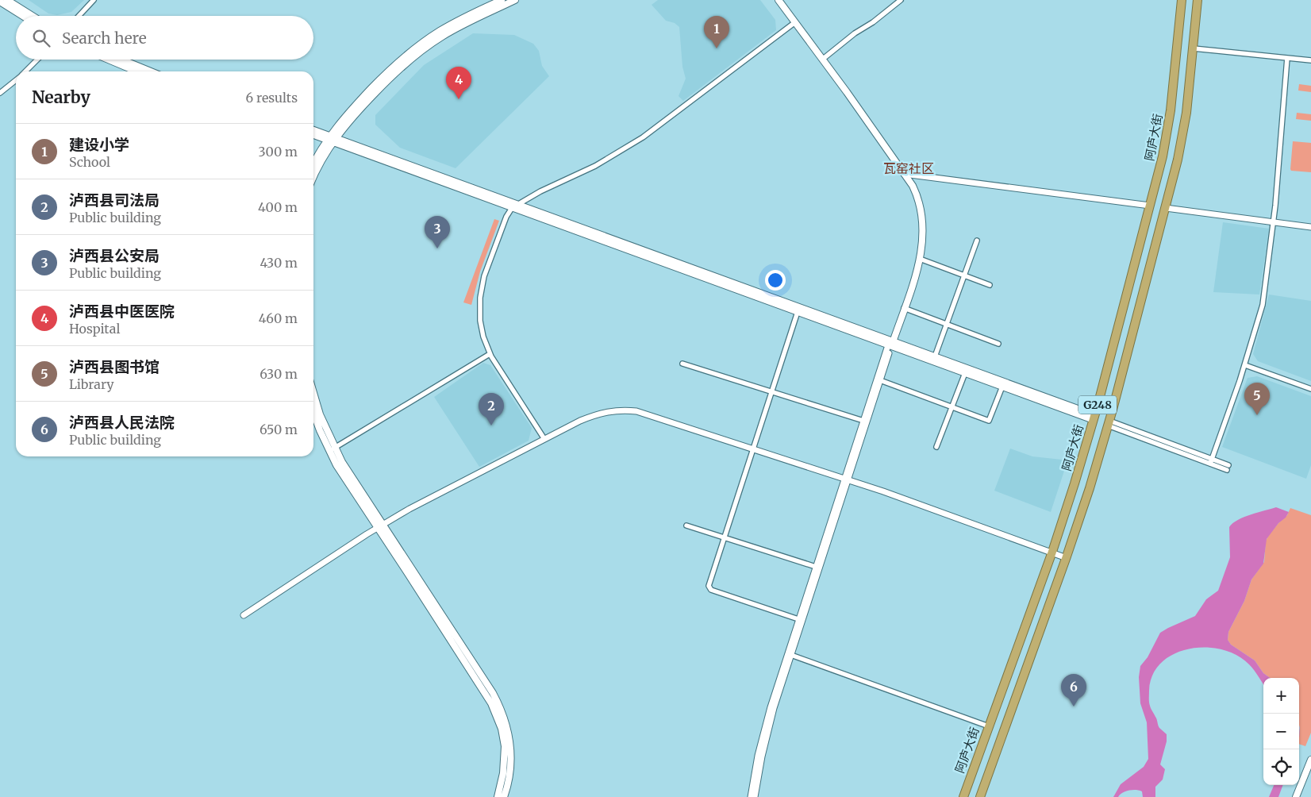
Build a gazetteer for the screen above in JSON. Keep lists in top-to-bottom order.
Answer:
{
  "streets": {
    "highway": ["阿庐大街", "G248"]
  },
  "districts": ["瓦窑社区"],
  "page": {
    "pins": [
      "1",
      "4",
      "3",
      "5",
      "2",
      "6"
    ],
    "search": "Search here",
    "heading": ["Nearby", "6 results"],
    "list": [
      {
        "mark": "1",
        "name": "建设小学",
        "note": "School",
        "value": "300 m"
      },
      {
        "mark": "2",
        "name": "泸西县司法局",
        "note": "Public building",
        "value": "400 m"
      },
      {
        "mark": "3",
        "name": "泸西县公安局",
        "note": "Public building",
        "value": "430 m"
      },
      {
        "mark": "4",
        "name": "泸西县中医医院",
        "note": "Hospital",
        "value": "460 m"
      },
      {
        "mark": "5",
        "name": "泸西县图书馆",
        "note": "Library",
        "value": "630 m"
      },
      {
        "mark": "6",
        "name": "泸西县人民法院",
        "note": "Public building",
        "value": "650 m"
      }
    ],
    "map_buttons": ["+", "−"]
  }
}
